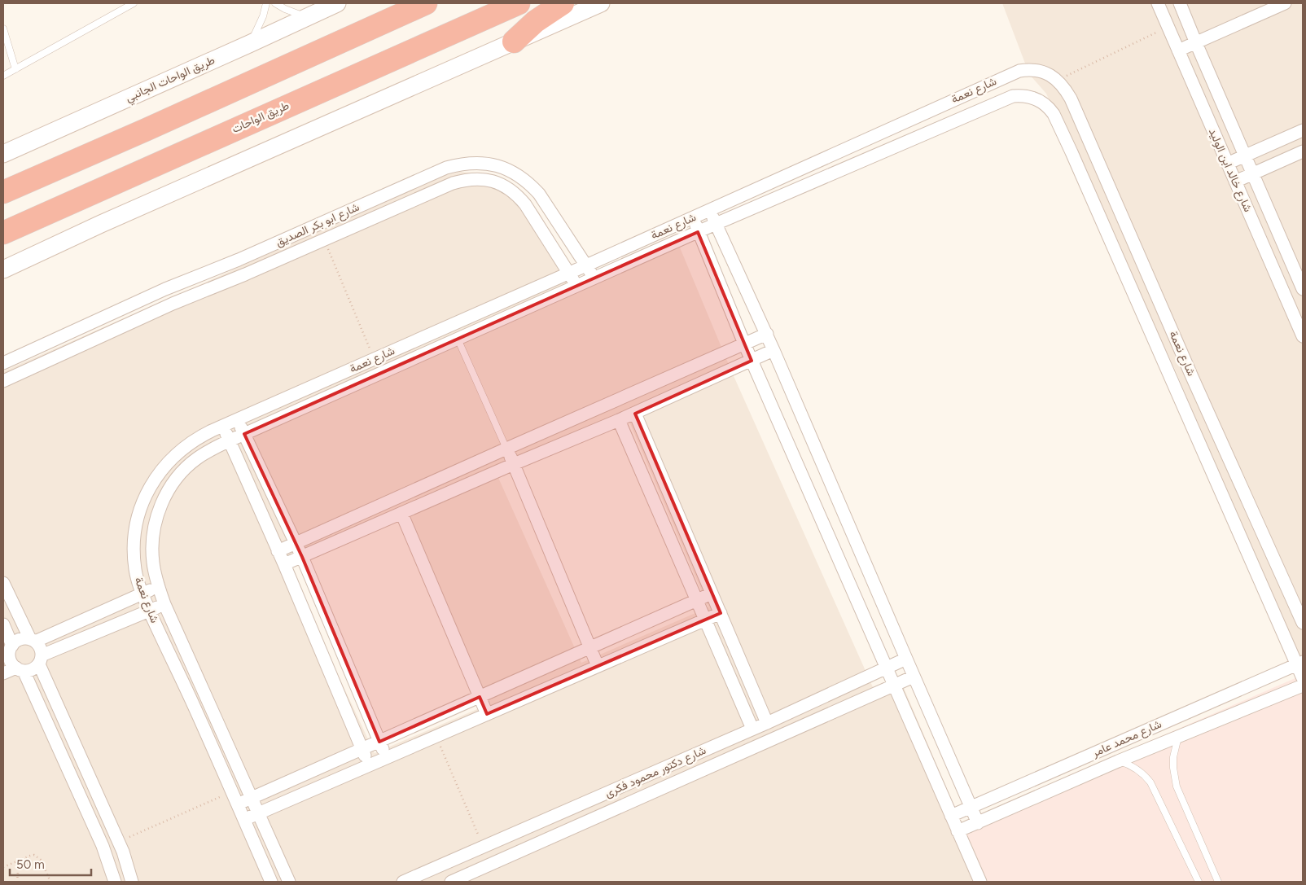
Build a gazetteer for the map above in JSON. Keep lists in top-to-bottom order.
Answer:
{
  "streets": {
    "highway": ["طريق الواحات"],
    "street": [
      "طريق الواحات الجانبي",
      "شارع نعمة",
      "شارع خالد ابن الوليد",
      "شارع ابو بكر الصديق",
      "شارع محمد عامر",
      "شارع دكتور محمود فكرى"
    ]
  },
  "crossings": [
    ["شارع نعمة", "شارع ابو بكر الصديق"],
    ["شارع نعمة", "شارع محمد عامر"]
  ],
  "scale_bar": "50 m"
}
